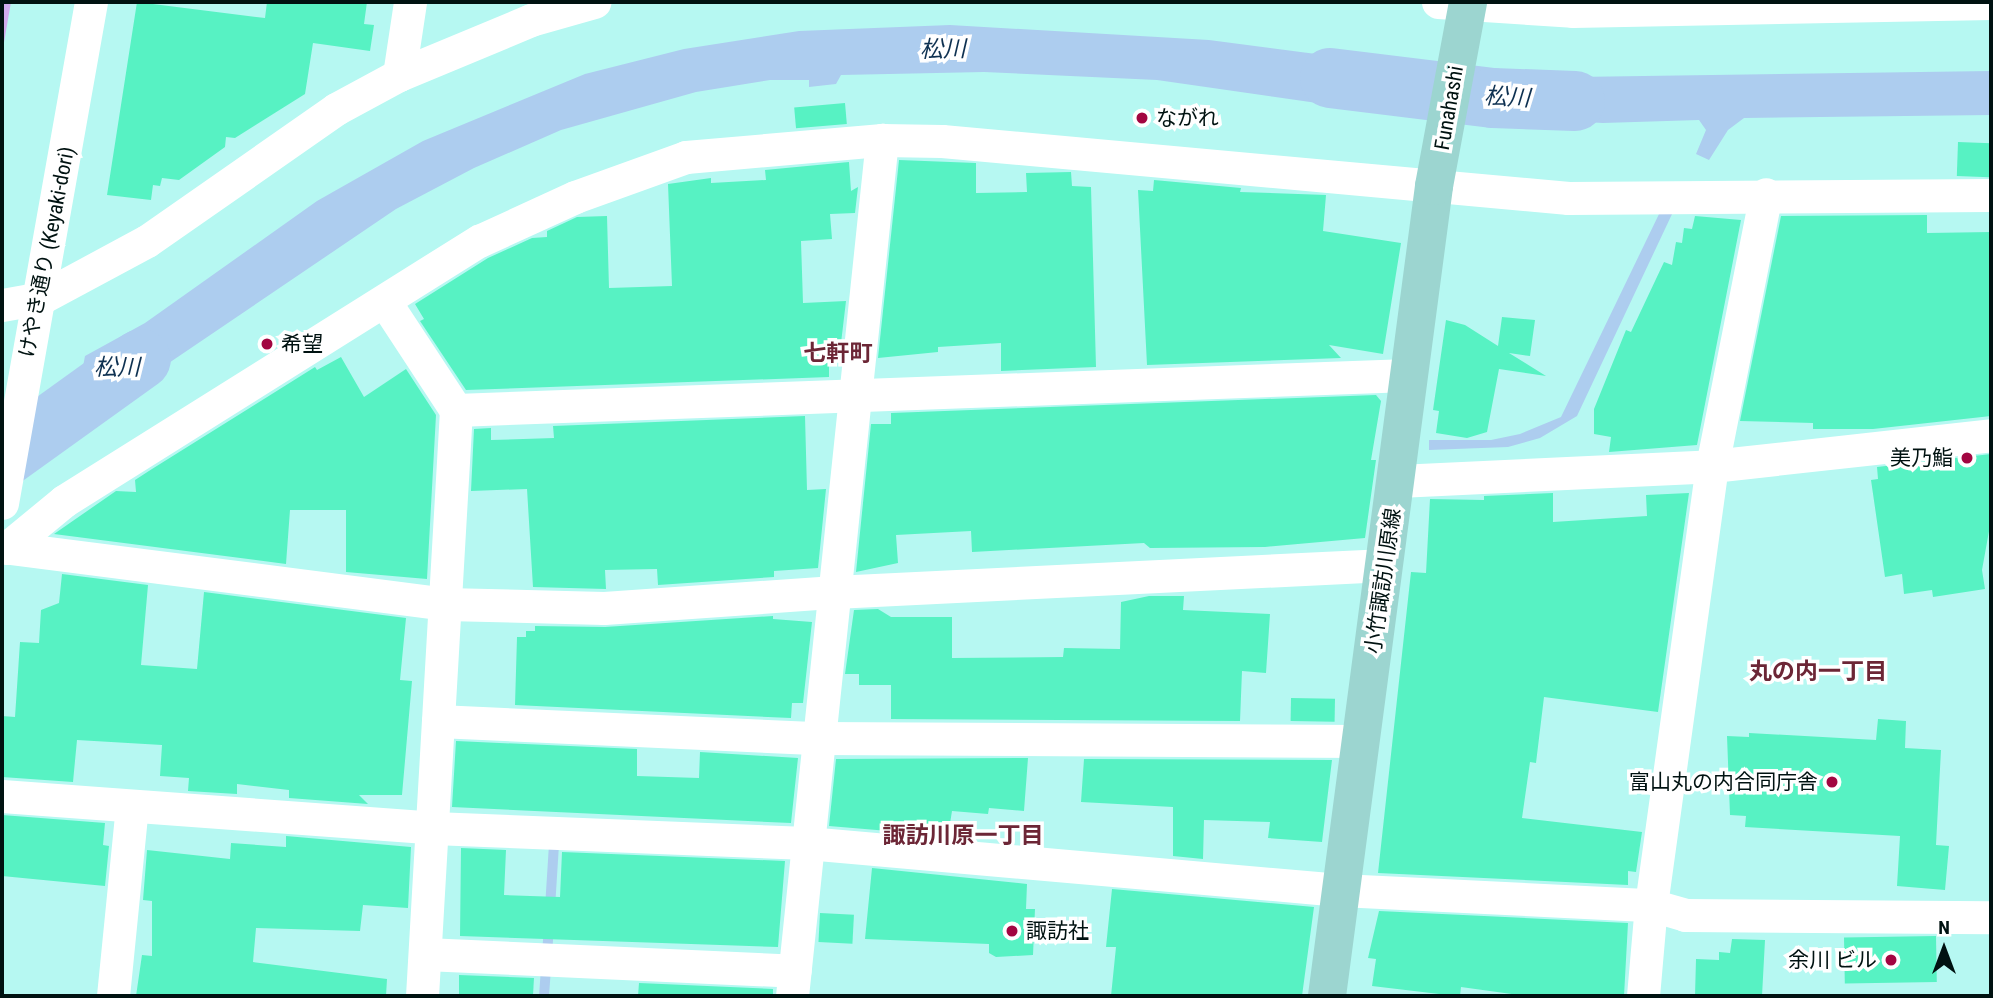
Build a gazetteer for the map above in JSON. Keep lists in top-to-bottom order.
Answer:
{
  "streets": {
    "main road": ["Funahashi", "小竹諏訪川原線"],
    "street": ["けやき通り (Keyaki-dori)"]
  },
  "crossings": [
    ["Funahashi", "小竹諏訪川原線"]
  ],
  "districts": ["七軒町", "丸の内一丁目", "諏訪川原一丁目"],
  "water": ["松川"],
  "places": [
    "ながれ",
    "希望",
    "美乃鮨",
    "富山丸の内合同庁舎",
    "諏訪社",
    "余川 ビル"
  ],
  "north": "top"
}
